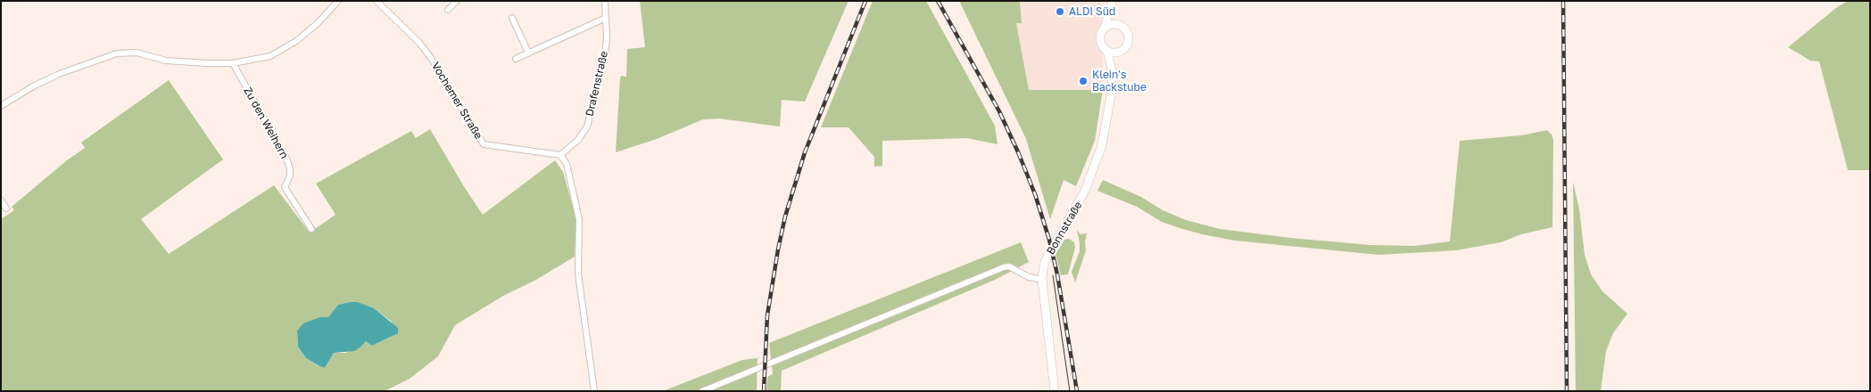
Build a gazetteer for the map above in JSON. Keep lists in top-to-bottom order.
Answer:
{
  "streets": {
    "main road": ["Bonnstraße"],
    "street": ["Drafenstraße", "Vochemer Straße", "Zu den Weihern"]
  },
  "crossings": [
    ["Drafenstraße", "Vochemer Straße"]
  ],
  "places": ["ALDI Süd", "Klein's Backstube"]
}
